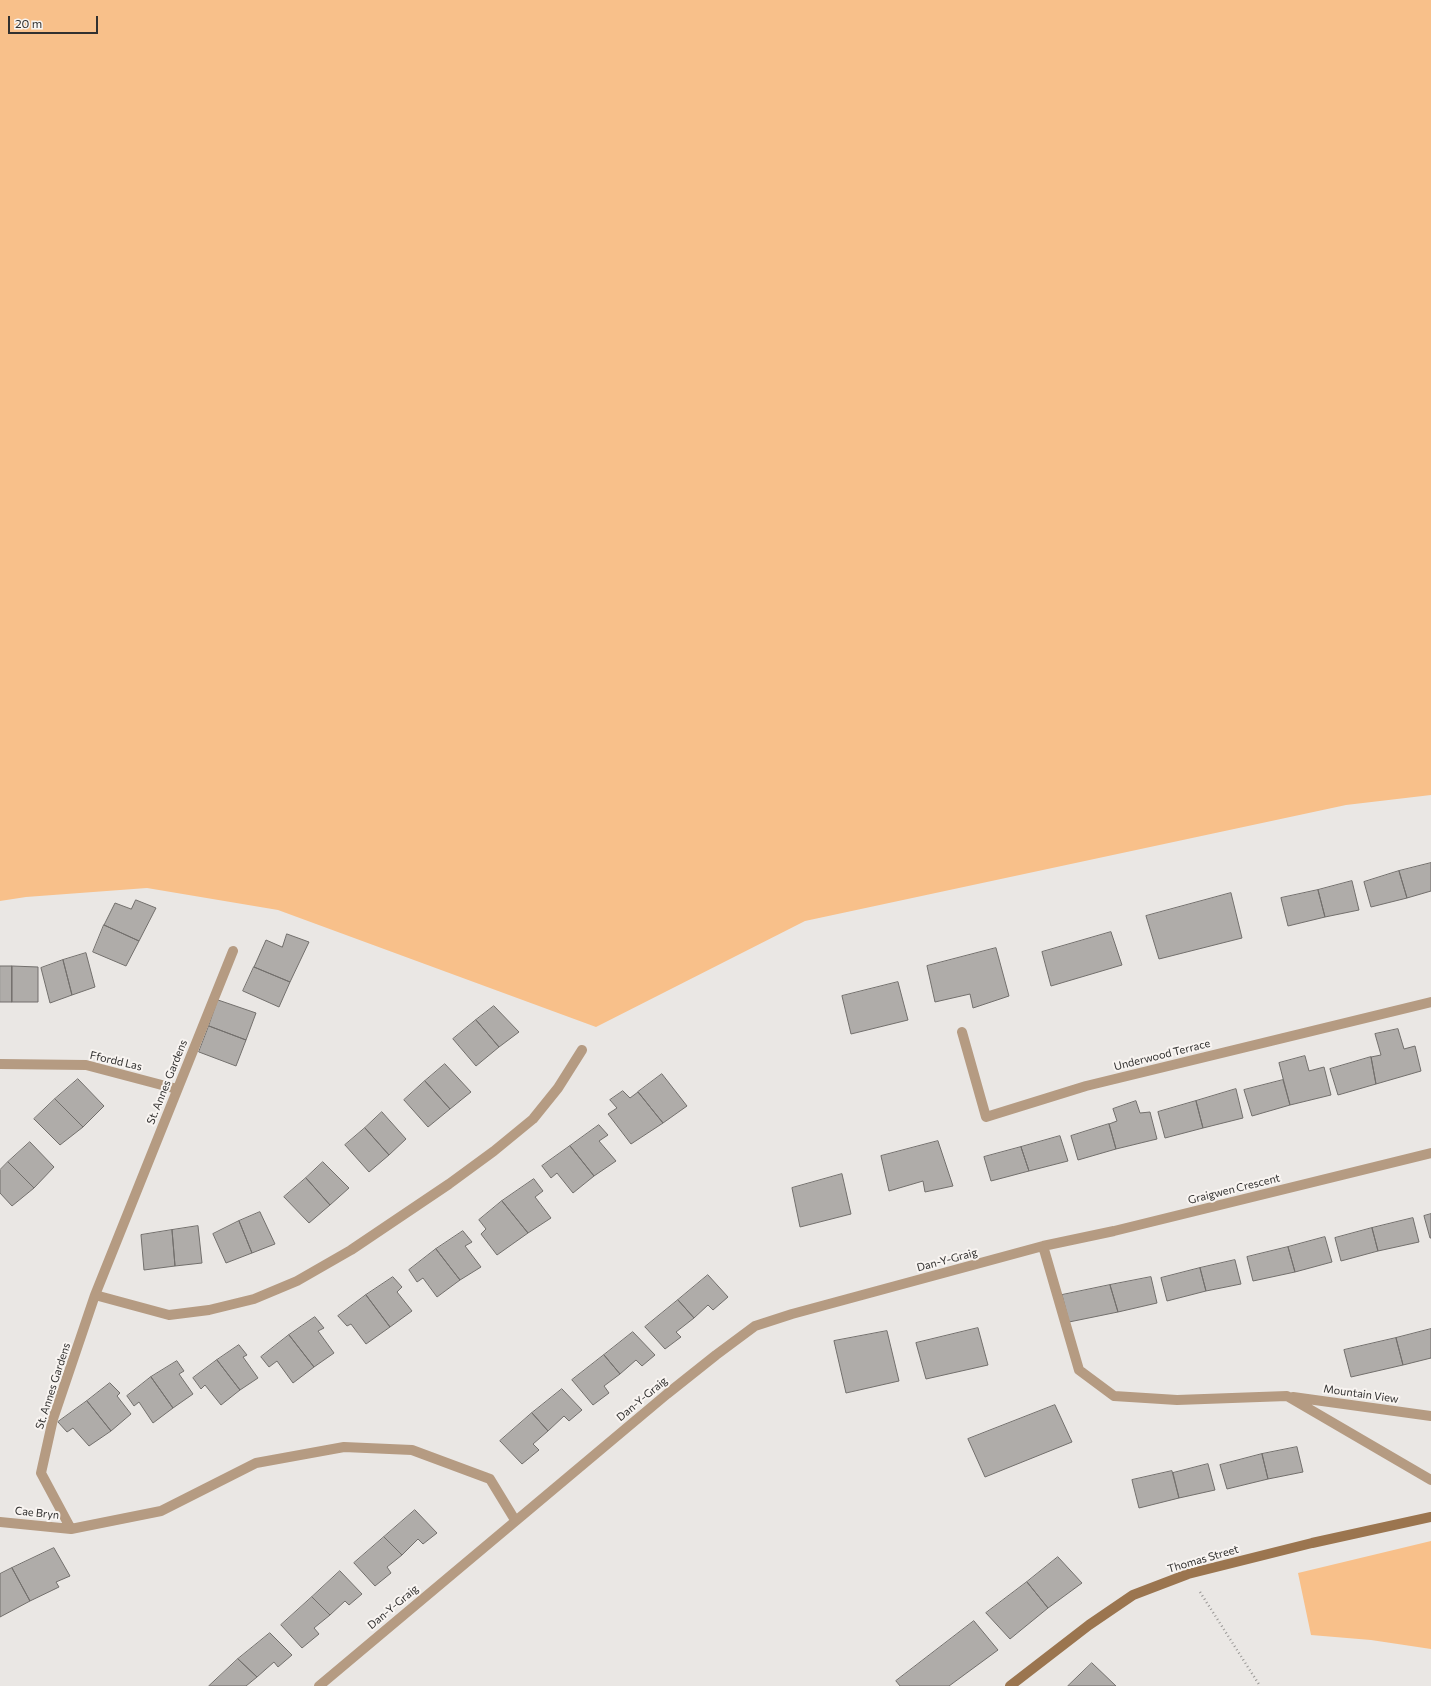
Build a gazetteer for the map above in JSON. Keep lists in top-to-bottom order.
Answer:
{
  "streets": {
    "main road": ["Thomas Street"],
    "street": [
      "Underwood Terrace",
      "Ffordd Las",
      "St. Annes Gardens",
      "Graigwen Crescent",
      "Dan-Y-Graig",
      "Mountain View",
      "Cae Bryn"
    ]
  },
  "crossings": [
    ["Ffordd Las", "St. Annes Gardens"],
    ["St. Annes Gardens", "Cae Bryn"],
    ["Graigwen Crescent", "Dan-Y-Graig"],
    ["Graigwen Crescent", "Mountain View"],
    ["Dan-Y-Graig", "Mountain View"]
  ],
  "scale_bar": "20 m"
}
